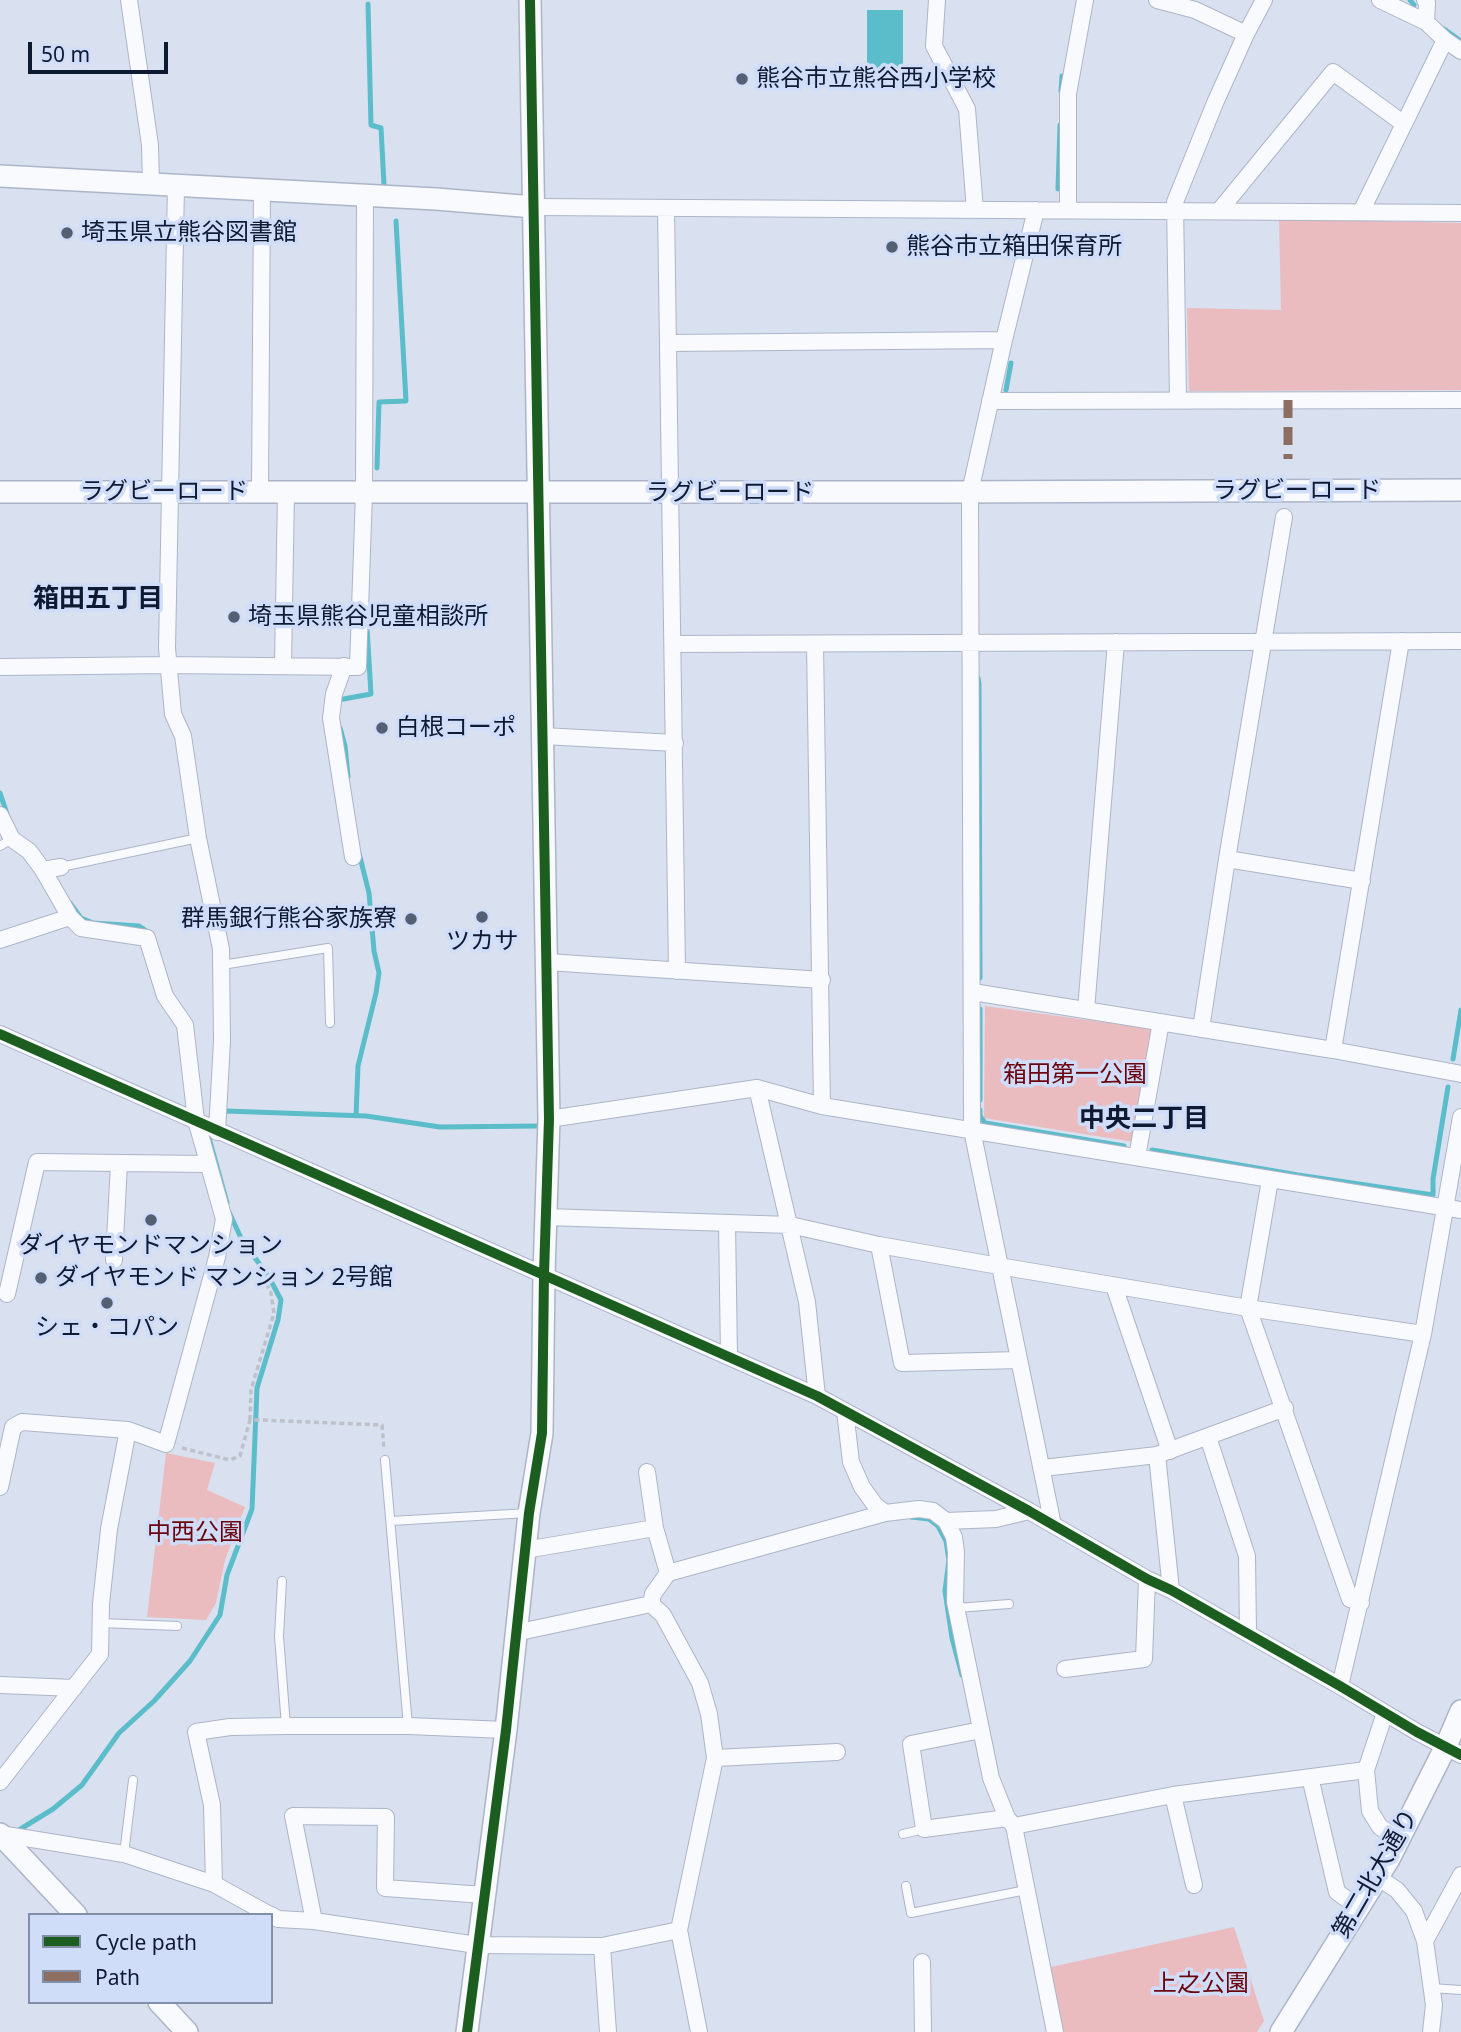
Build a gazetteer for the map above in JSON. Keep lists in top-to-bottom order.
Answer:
{
  "streets": {
    "street": ["ラグビーロード", "第二北大通り"]
  },
  "districts": ["箱田五丁目", "中央二丁目"],
  "parks": ["箱田第一公園", "中西公園", "上之公園"],
  "places": [
    "熊谷市立熊谷西小学校",
    "埼玉県立熊谷図書館",
    "熊谷市立箱田保育所",
    "埼玉県熊谷児童相談所",
    "白根コーポ",
    "ツカサ",
    "群馬銀行熊谷家族寮",
    "ダイヤモンドマンション",
    "ダイヤモンド マンション 2号館",
    "シェ・コパン"
  ],
  "legend": ["Cycle path", "Path"],
  "scale_bar": "50 m"
}
